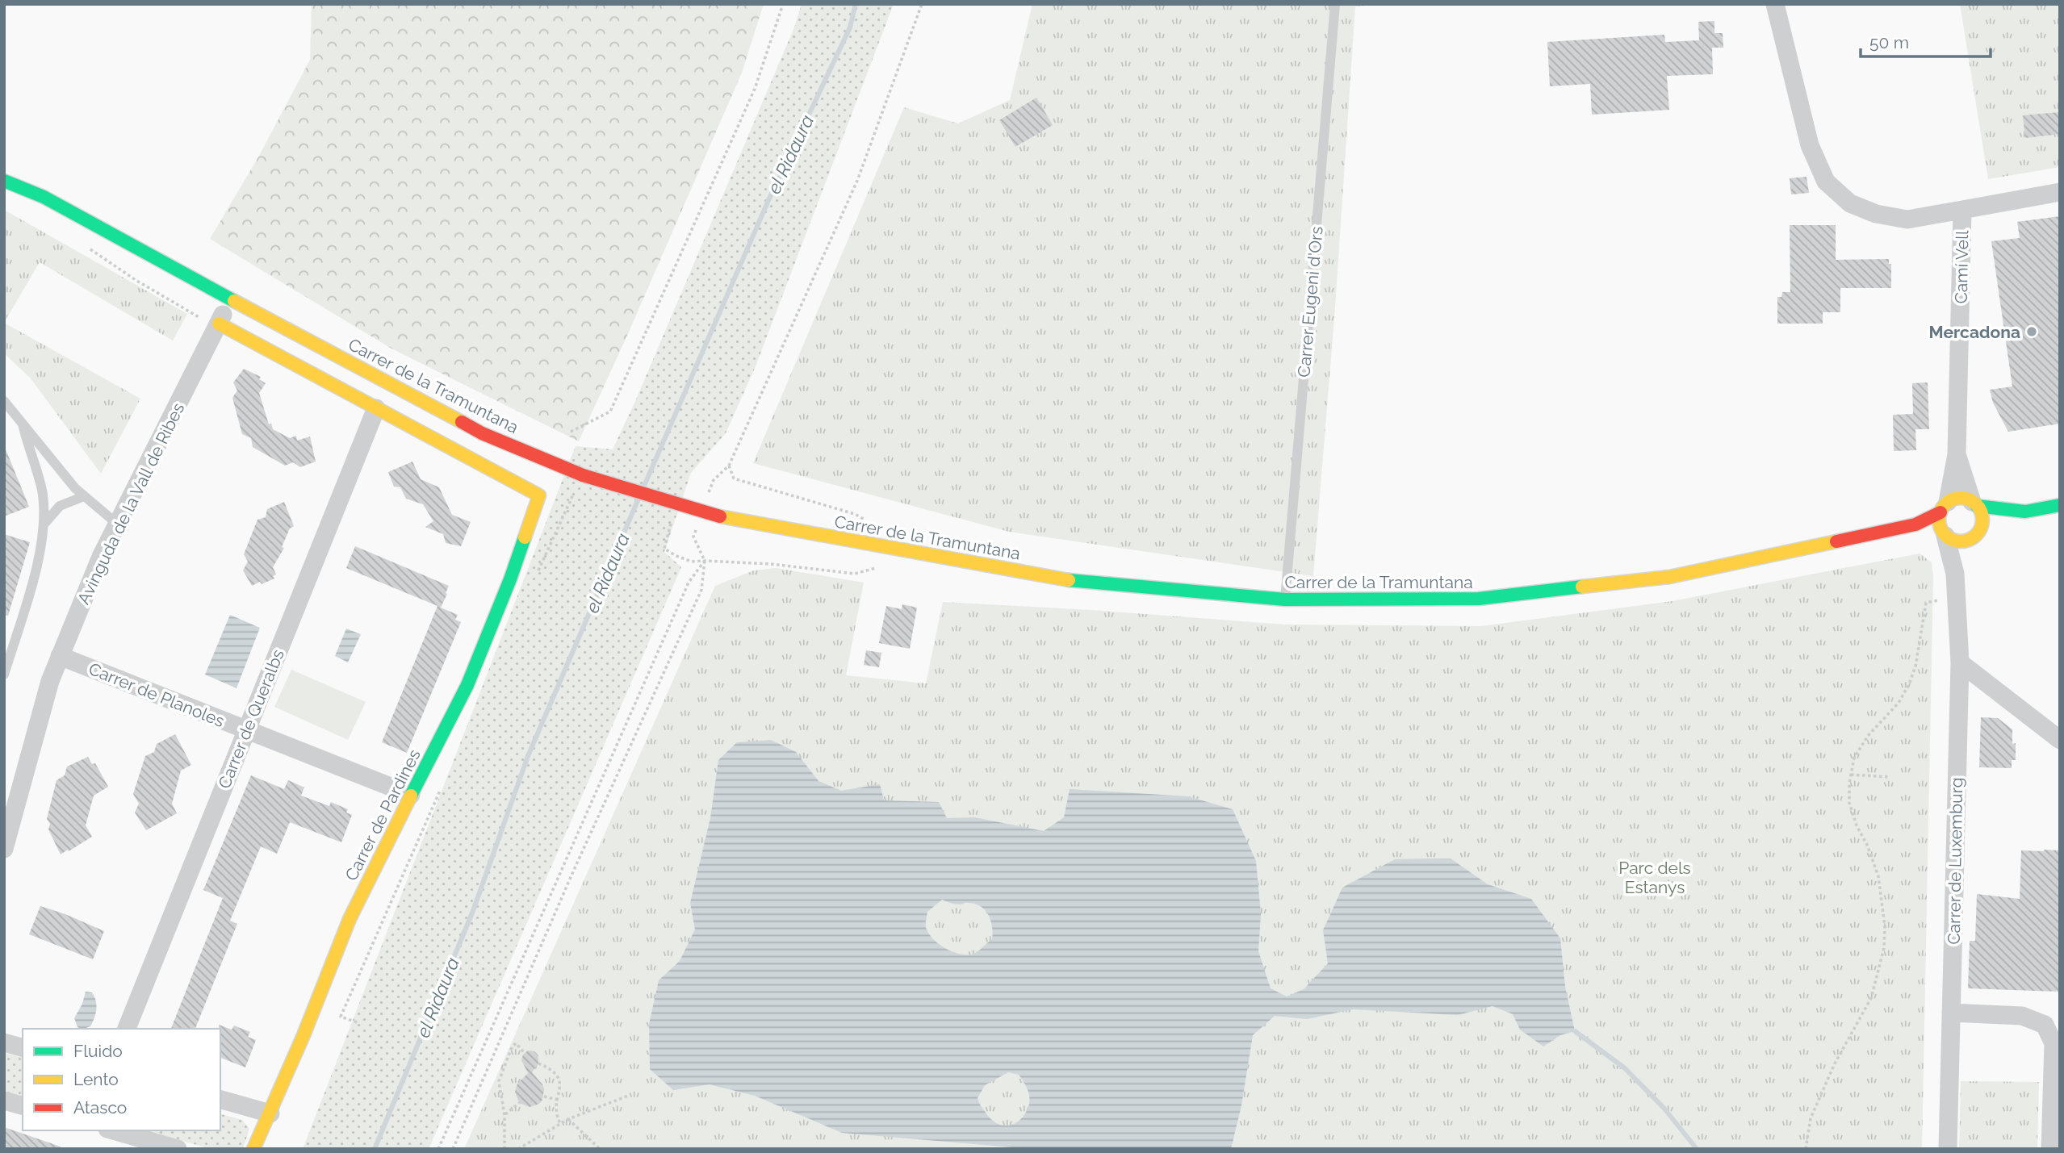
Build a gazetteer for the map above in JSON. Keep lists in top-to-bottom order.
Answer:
{
  "streets": {
    "main road": ["Carrer de la Tramuntana", "Carrer de Pardines"],
    "street": [
      "Camí Vell",
      "Avinguda de la Vall de Ribes",
      "Carrer de Planoles",
      "Carrer de Queralbs",
      "Carrer de Luxemburg"
    ],
    "lane": ["Carrer Eugeni d'Ors"]
  },
  "crossings": [
    ["Camí Vell", "Carrer de la Tramuntana"],
    ["Camí Vell", "Carrer de Luxemburg"],
    ["Carrer Eugeni d'Ors", "Carrer de la Tramuntana"],
    ["Carrer de la Tramuntana", "Avinguda de la Vall de Ribes"],
    ["Carrer de la Tramuntana", "Carrer de Luxemburg"],
    ["Avinguda de la Vall de Ribes", "Carrer de Planoles"],
    ["Carrer de Planoles", "Carrer de Queralbs"],
    ["Carrer de Planoles", "Carrer de Pardines"],
    ["Carrer de Queralbs", "Carrer de Pardines"]
  ],
  "water": ["el Ridaura"],
  "parks": ["Parc dels Estanys"],
  "places": ["Mercadona"],
  "legend": ["Fluido", "Lento", "Atasco"],
  "scale_bar": "50 m"
}
